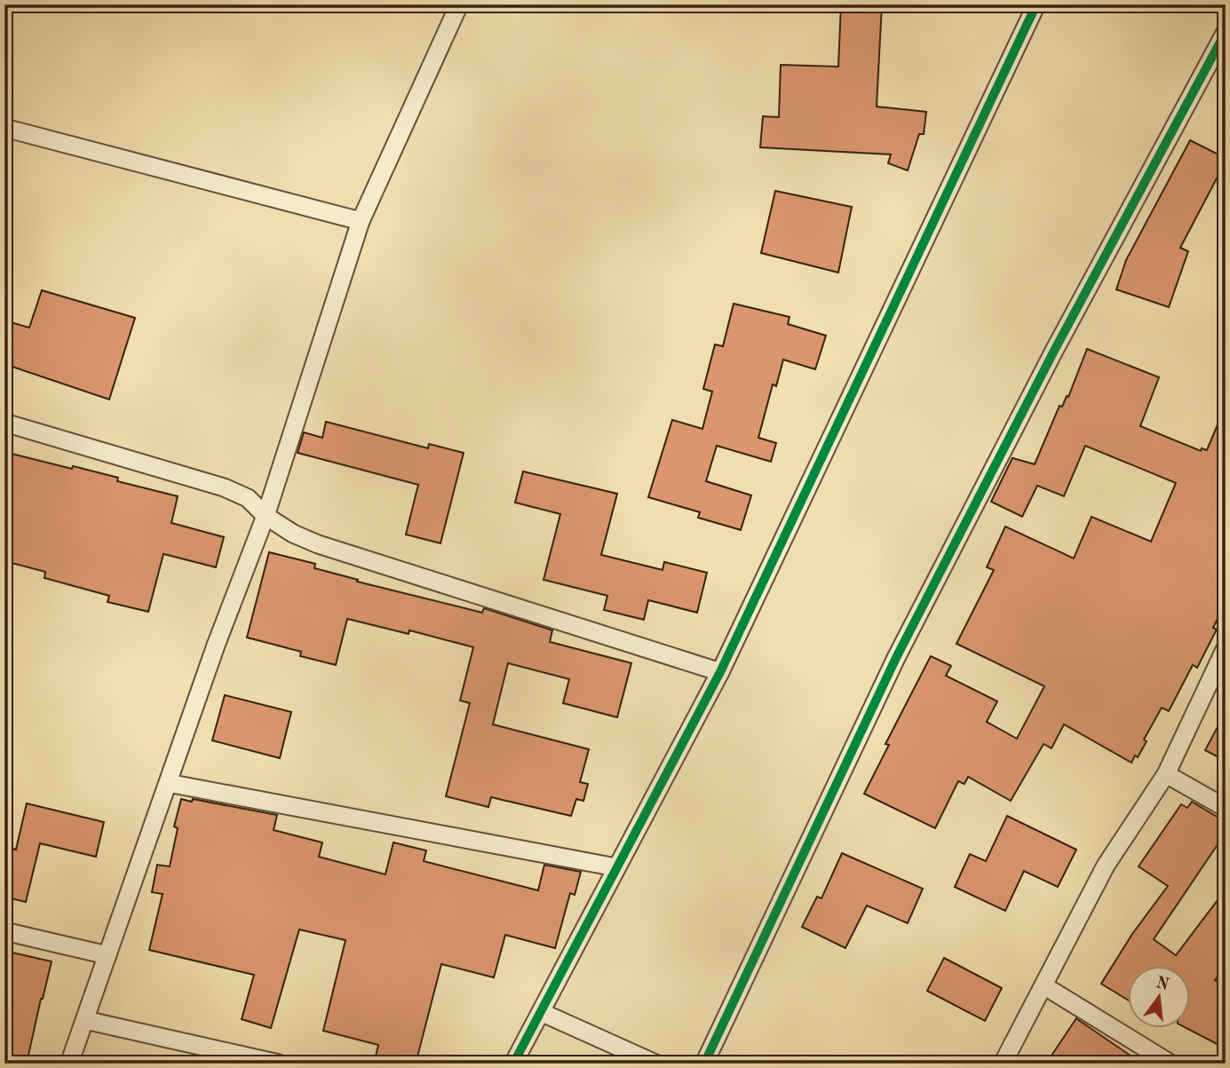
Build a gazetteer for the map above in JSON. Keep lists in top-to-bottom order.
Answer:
{
  "north": "top"
}
